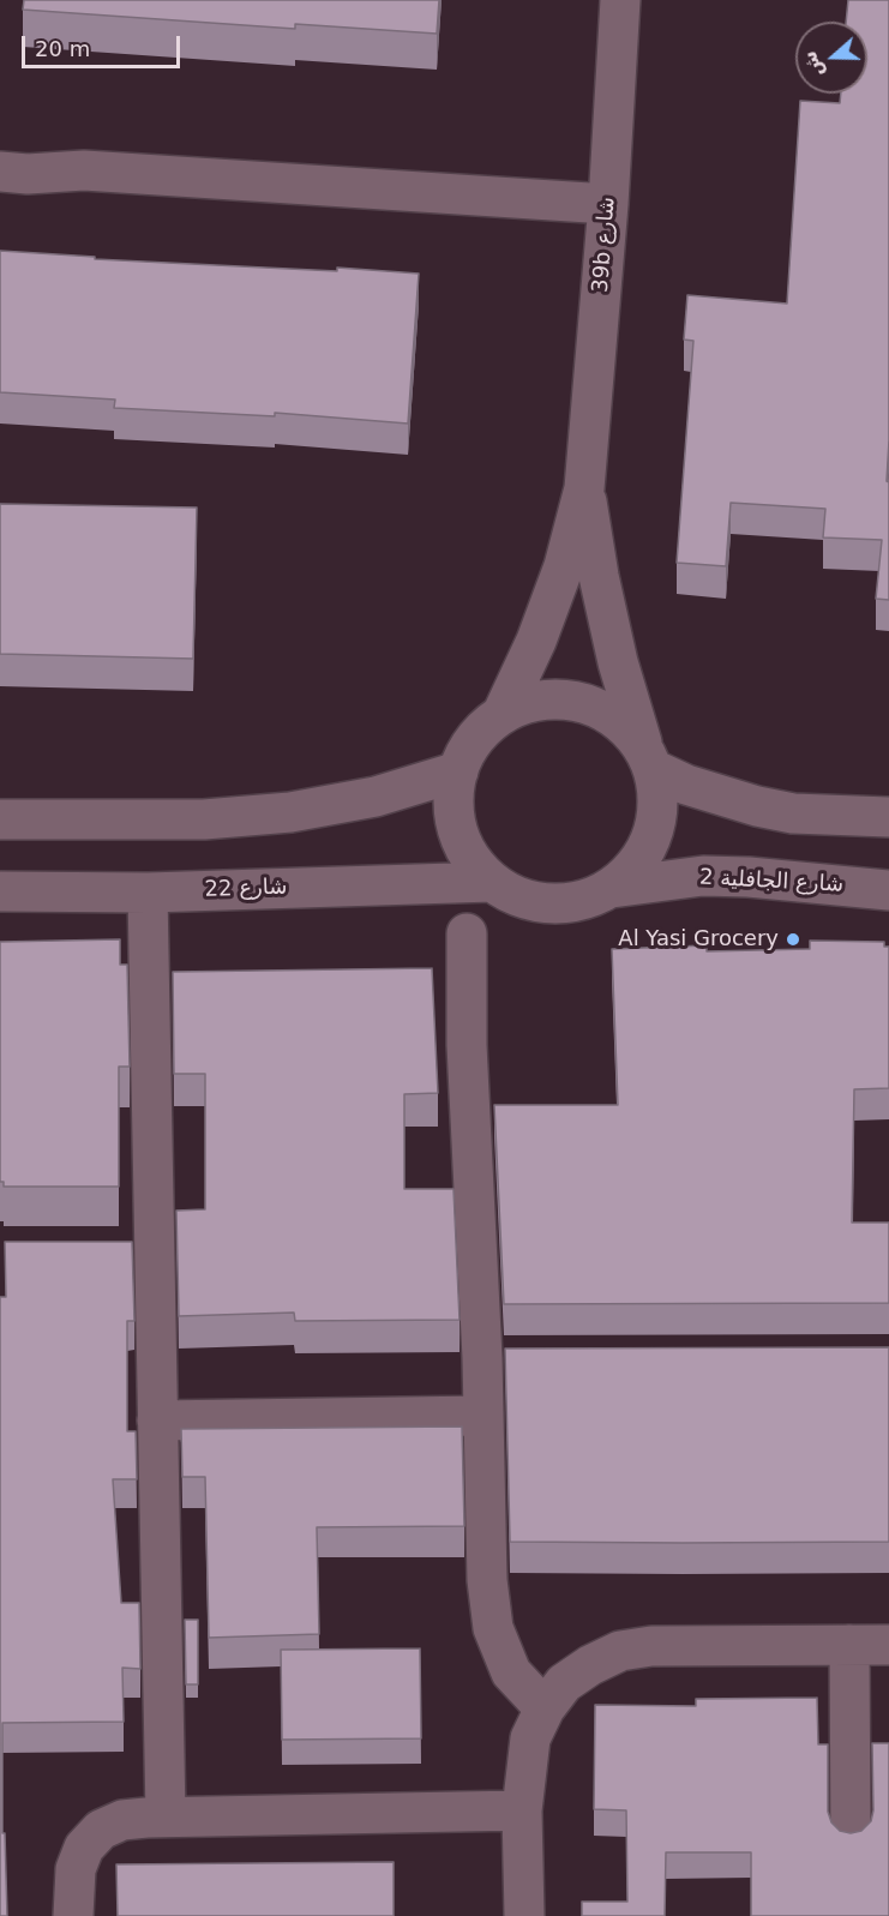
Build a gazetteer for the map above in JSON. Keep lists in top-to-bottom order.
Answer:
{
  "streets": {
    "street": ["39b شارع", "شارع الجافلية 2", "شارع 22"]
  },
  "crossings": [
    ["39b شارع", "شارع الجافلية 2"],
    ["39b شارع", "شارع 22"],
    ["شارع الجافلية 2", "شارع 22"]
  ],
  "places": ["Al Yasi Grocery"],
  "scale_bar": "20 m",
  "north": "left"
}
